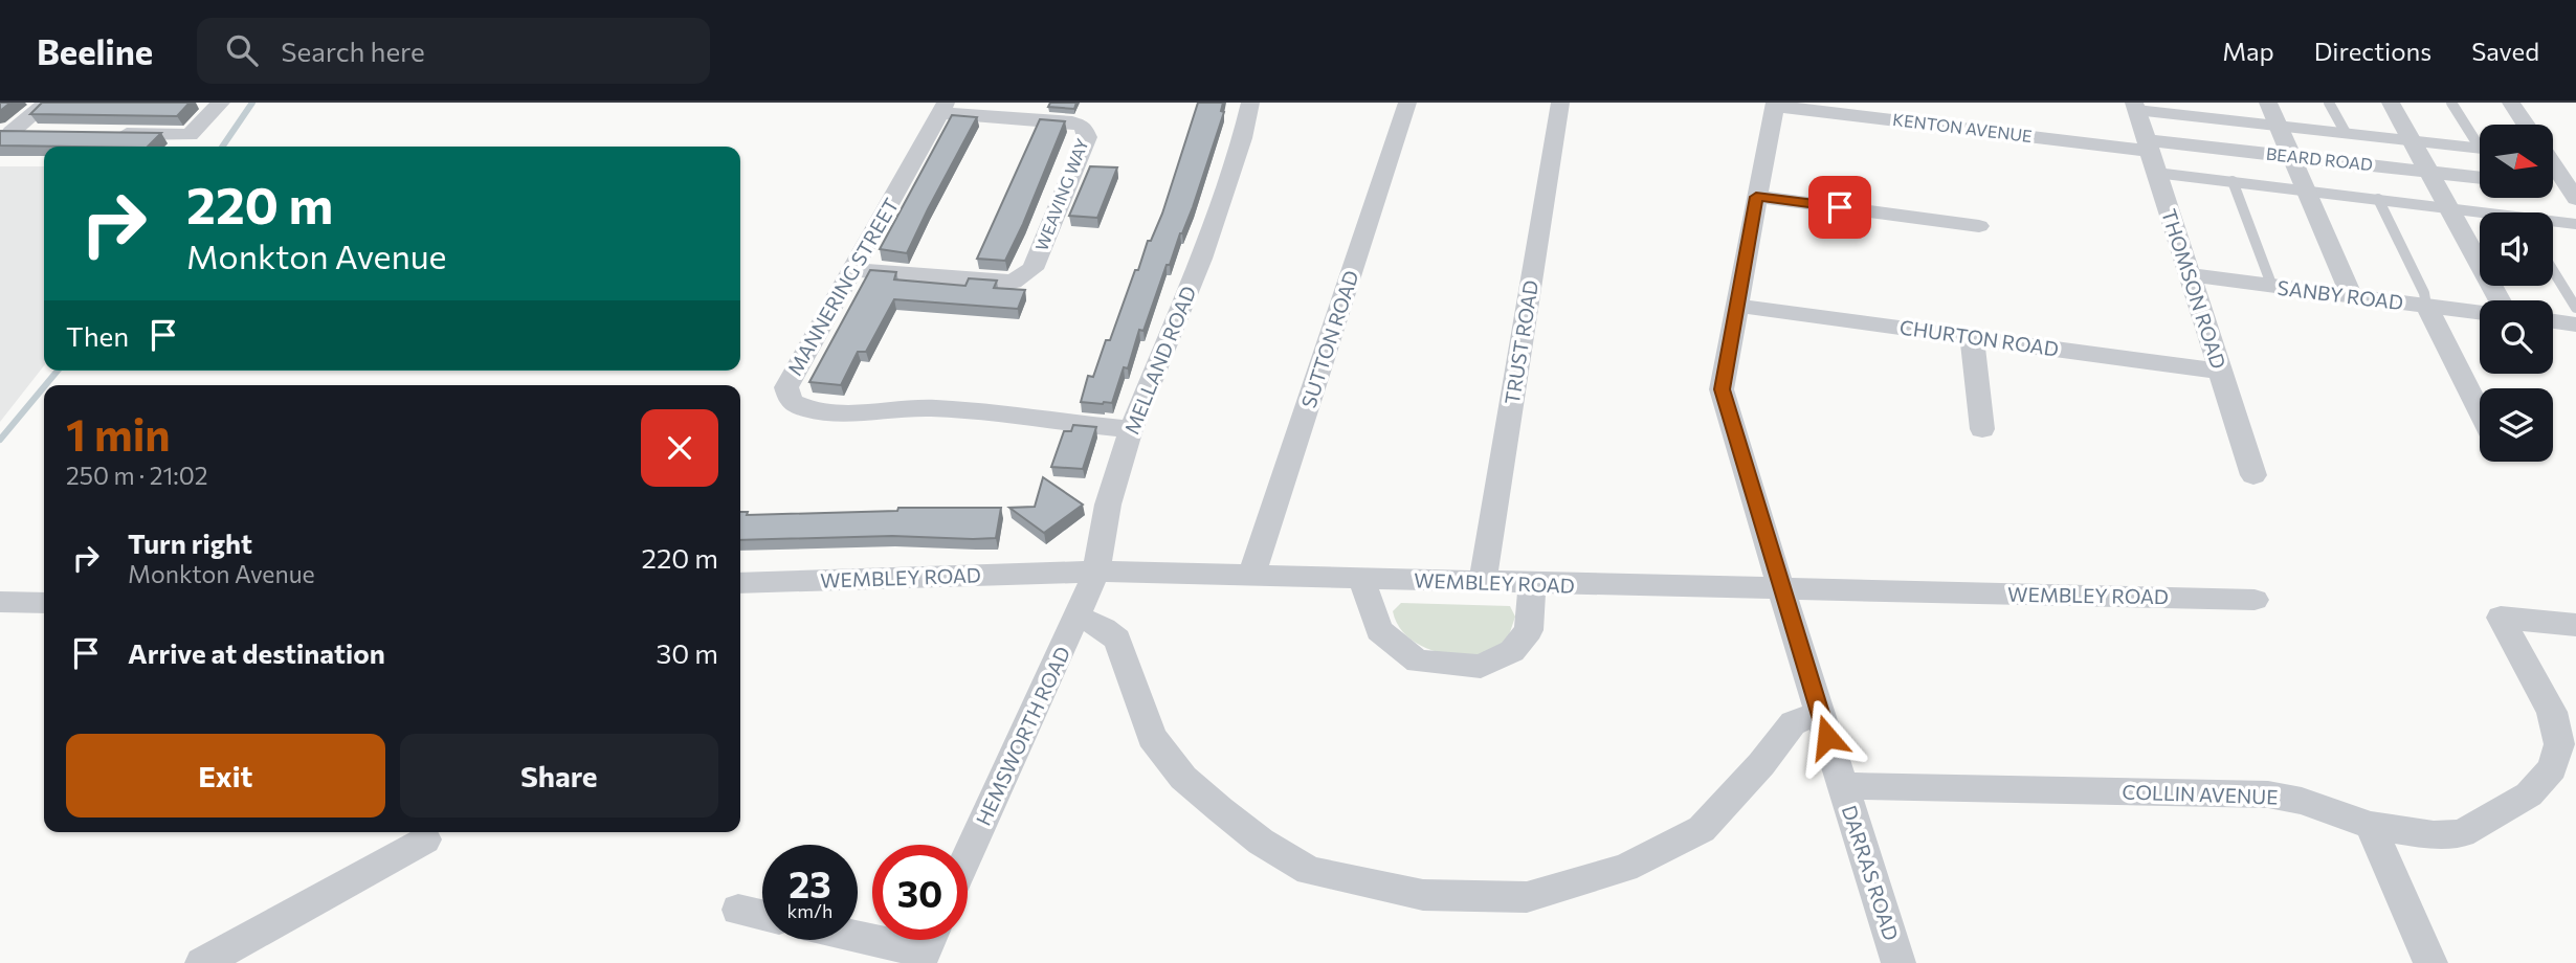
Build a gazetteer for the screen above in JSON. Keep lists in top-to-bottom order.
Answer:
{
  "streets": {
    "street": [
      "KENTON AVENUE",
      "BEARD ROAD",
      "WEAVING WAY",
      "MANNERING STREET",
      "THOMSON ROAD",
      "SANBY ROAD",
      "CHURTON ROAD",
      "SUTTON ROAD",
      "TRUST ROAD",
      "MELLAND ROAD",
      "WEMBLEY ROAD",
      "HEMSWORTH ROAD",
      "COLLIN AVENUE",
      "DARRAS ROAD"
    ]
  },
  "crossings": [
    ["KENTON AVENUE", "BEARD ROAD"],
    ["KENTON AVENUE", "THOMSON ROAD"],
    ["KENTON AVENUE", "DARRAS ROAD"],
    ["BEARD ROAD", "THOMSON ROAD"],
    ["WEAVING WAY", "MANNERING STREET"],
    ["MANNERING STREET", "MELLAND ROAD"],
    ["THOMSON ROAD", "SANBY ROAD"],
    ["THOMSON ROAD", "CHURTON ROAD"],
    ["CHURTON ROAD", "DARRAS ROAD"],
    ["SUTTON ROAD", "WEMBLEY ROAD"],
    ["TRUST ROAD", "WEMBLEY ROAD"],
    ["MELLAND ROAD", "WEMBLEY ROAD"],
    ["MELLAND ROAD", "HEMSWORTH ROAD"],
    ["WEMBLEY ROAD", "DARRAS ROAD"],
    ["COLLIN AVENUE", "DARRAS ROAD"]
  ],
  "north": "right",
  "page": {
    "header": "Beeline",
    "search": "Search here",
    "nav": ["Map", "Directions", "Saved"],
    "turn": ["220 m", "Monkton Avenue"],
    "then": "Then",
    "heading": ["1 min", "250 m · 21:02"],
    "list": [
      {
        "name": "Turn right",
        "note": "Monkton Avenue",
        "value": "220 m"
      },
      {
        "name": "Arrive at destination",
        "value": "30 m"
      }
    ],
    "buttons": ["Exit", "Share"],
    "speed": "23 km/h",
    "limit": "30"
  }
}
